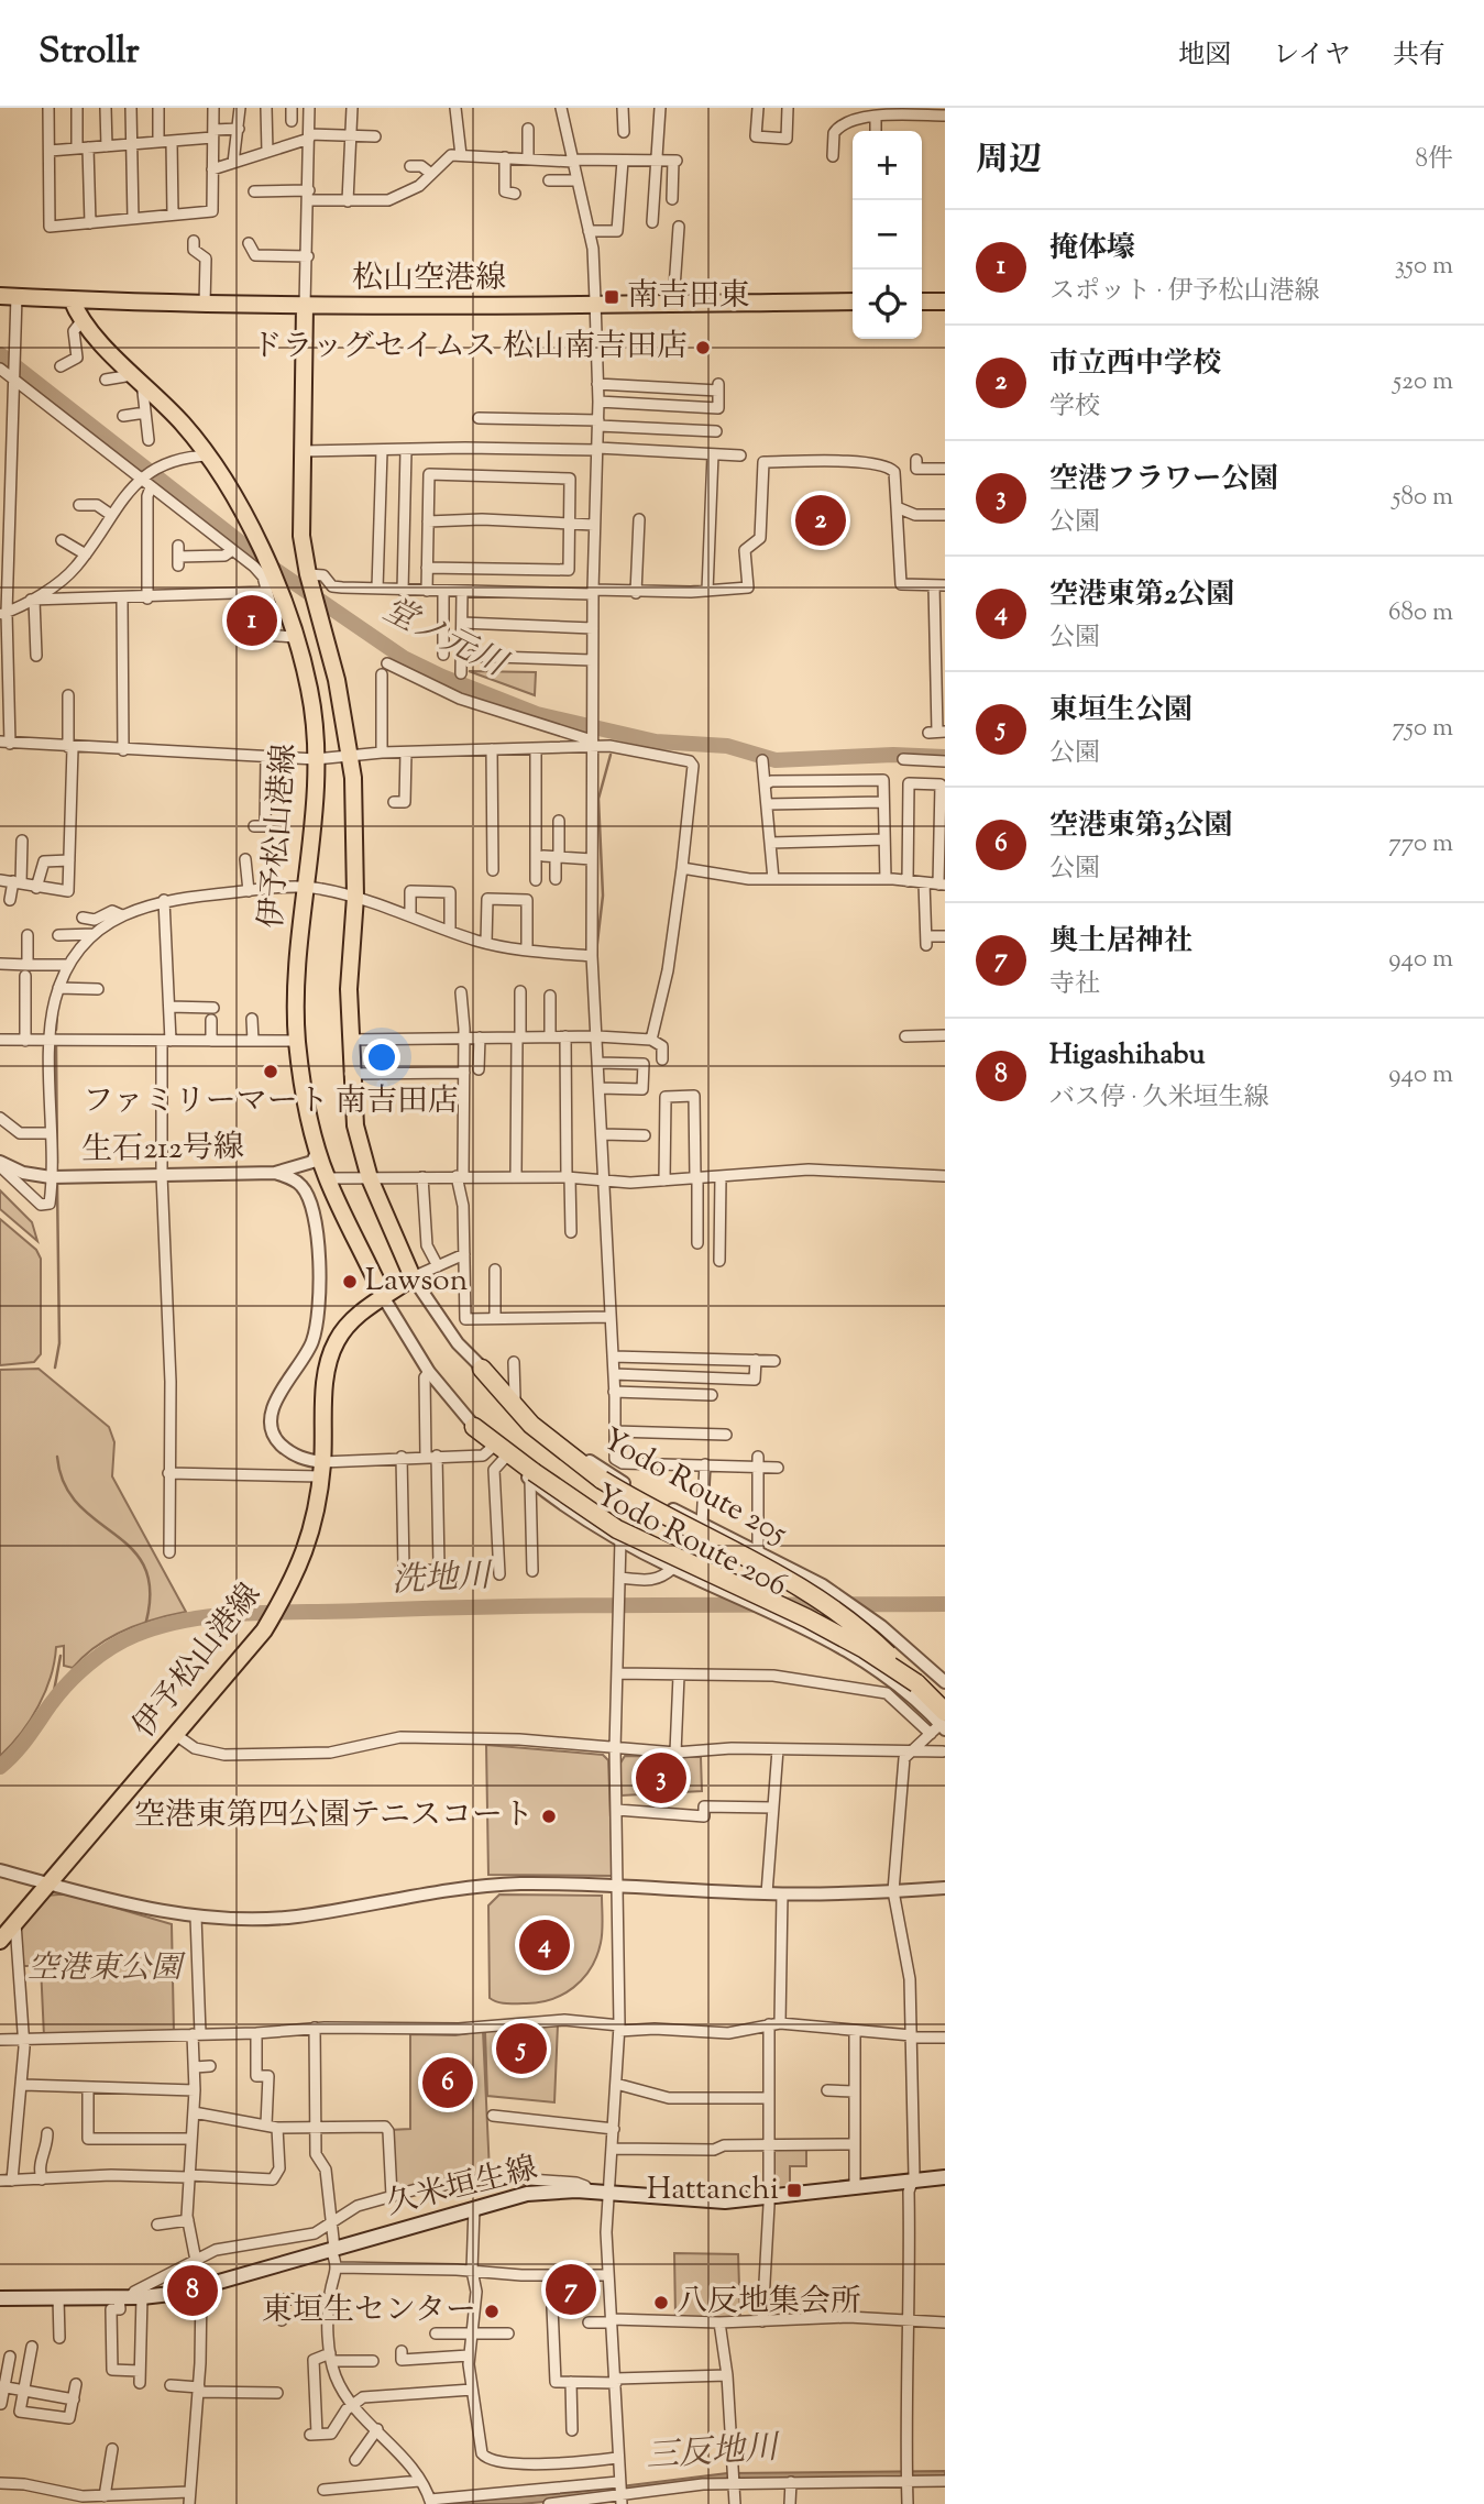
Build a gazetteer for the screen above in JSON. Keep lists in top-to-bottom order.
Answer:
{
  "streets": {
    "main road": ["松山空港線", "伊予松山港線", "久米垣生線"],
    "street": ["生石212号線", "Yodo Route 205", "Yodo Route 206"]
  },
  "crossings": [
    ["松山空港線", "伊予松山港線"],
    ["伊予松山港線", "生石212号線"],
    ["伊予松山港線", "Yodo Route 205"],
    ["伊予松山港線", "Yodo Route 206"]
  ],
  "water": ["堂ノ元川", "洗地川", "三反地川"],
  "parks": ["空港東公園"],
  "places": {
    "transit": ["南吉田東", "Hattanchi"],
    "other": [
      "ドラッグセイムス 松山南吉田店",
      "ファミリーマート 南吉田店",
      "Lawson",
      "空港東第四公園テニスコート",
      "八反地集会所",
      "東垣生センター"
    ]
  },
  "page": {
    "header": "Strollr",
    "nav": ["地図", "レイヤ", "共有"],
    "heading": ["周辺", "8件"],
    "map_buttons": ["+", "−"],
    "list": [
      {
        "mark": "1",
        "name": "掩体壕",
        "note": "スポット · 伊予松山港線",
        "value": "350 m"
      },
      {
        "mark": "2",
        "name": "市立西中学校",
        "note": "学校",
        "value": "520 m"
      },
      {
        "mark": "3",
        "name": "空港フラワー公園",
        "note": "公園",
        "value": "580 m"
      },
      {
        "mark": "4",
        "name": "空港東第2公園",
        "note": "公園",
        "value": "680 m"
      },
      {
        "mark": "5",
        "name": "東垣生公園",
        "note": "公園",
        "value": "750 m"
      },
      {
        "mark": "6",
        "name": "空港東第3公園",
        "note": "公園",
        "value": "770 m"
      },
      {
        "mark": "7",
        "name": "奥土居神社",
        "note": "寺社",
        "value": "940 m"
      },
      {
        "mark": "8",
        "name": "Higashihabu",
        "note": "バス停 · 久米垣生線",
        "value": "940 m"
      }
    ],
    "pins": [
      "2",
      "1",
      "3",
      "4",
      "5",
      "6",
      "7",
      "8"
    ]
  }
}
